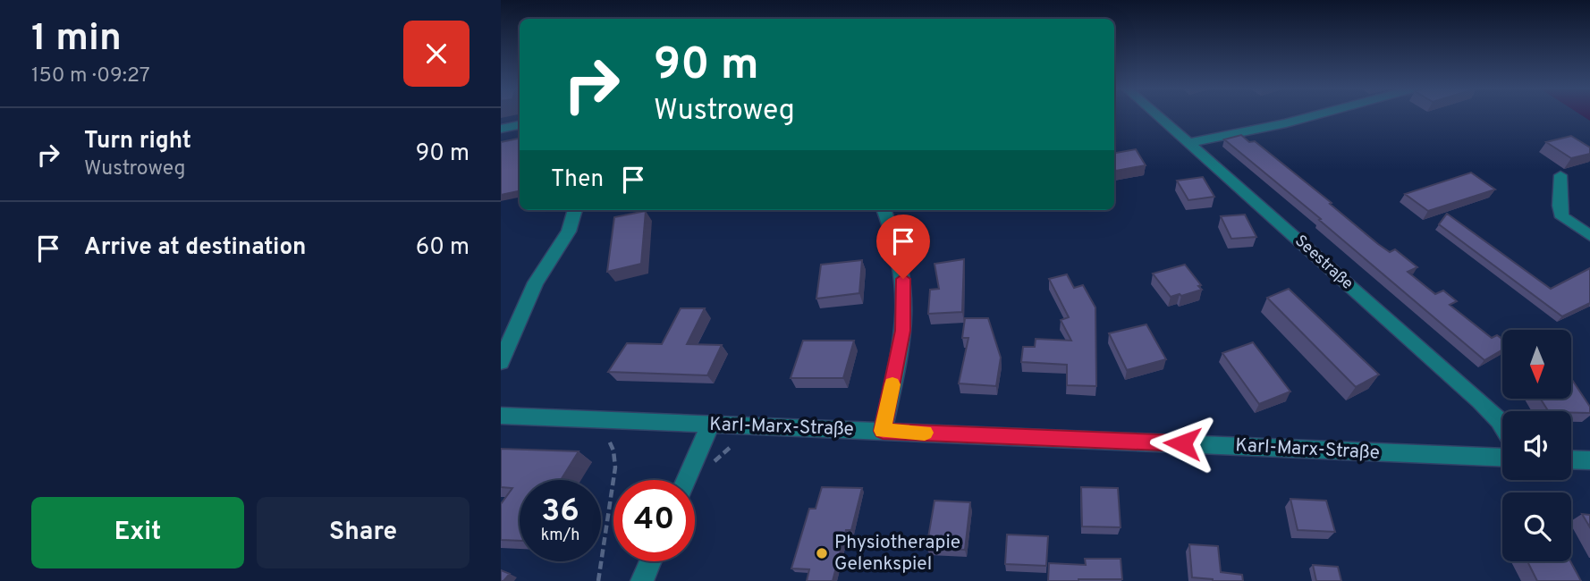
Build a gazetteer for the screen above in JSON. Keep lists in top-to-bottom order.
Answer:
{
  "streets": {
    "street": ["Seestraße", "Karl-Marx-Straße"]
  },
  "places": ["Physiotherapie Gelenkspiel"],
  "north": "bottom",
  "page": {
    "heading": ["1 min", "150 m · 09:27"],
    "turn": ["90 m", "Wustroweg"],
    "list": [
      {
        "name": "Turn right",
        "note": "Wustroweg",
        "value": "90 m"
      },
      {
        "name": "Arrive at destination",
        "value": "60 m"
      }
    ],
    "then": "Then",
    "speed": "36 km/h",
    "limit": "40",
    "buttons": ["Exit", "Share"]
  }
}
